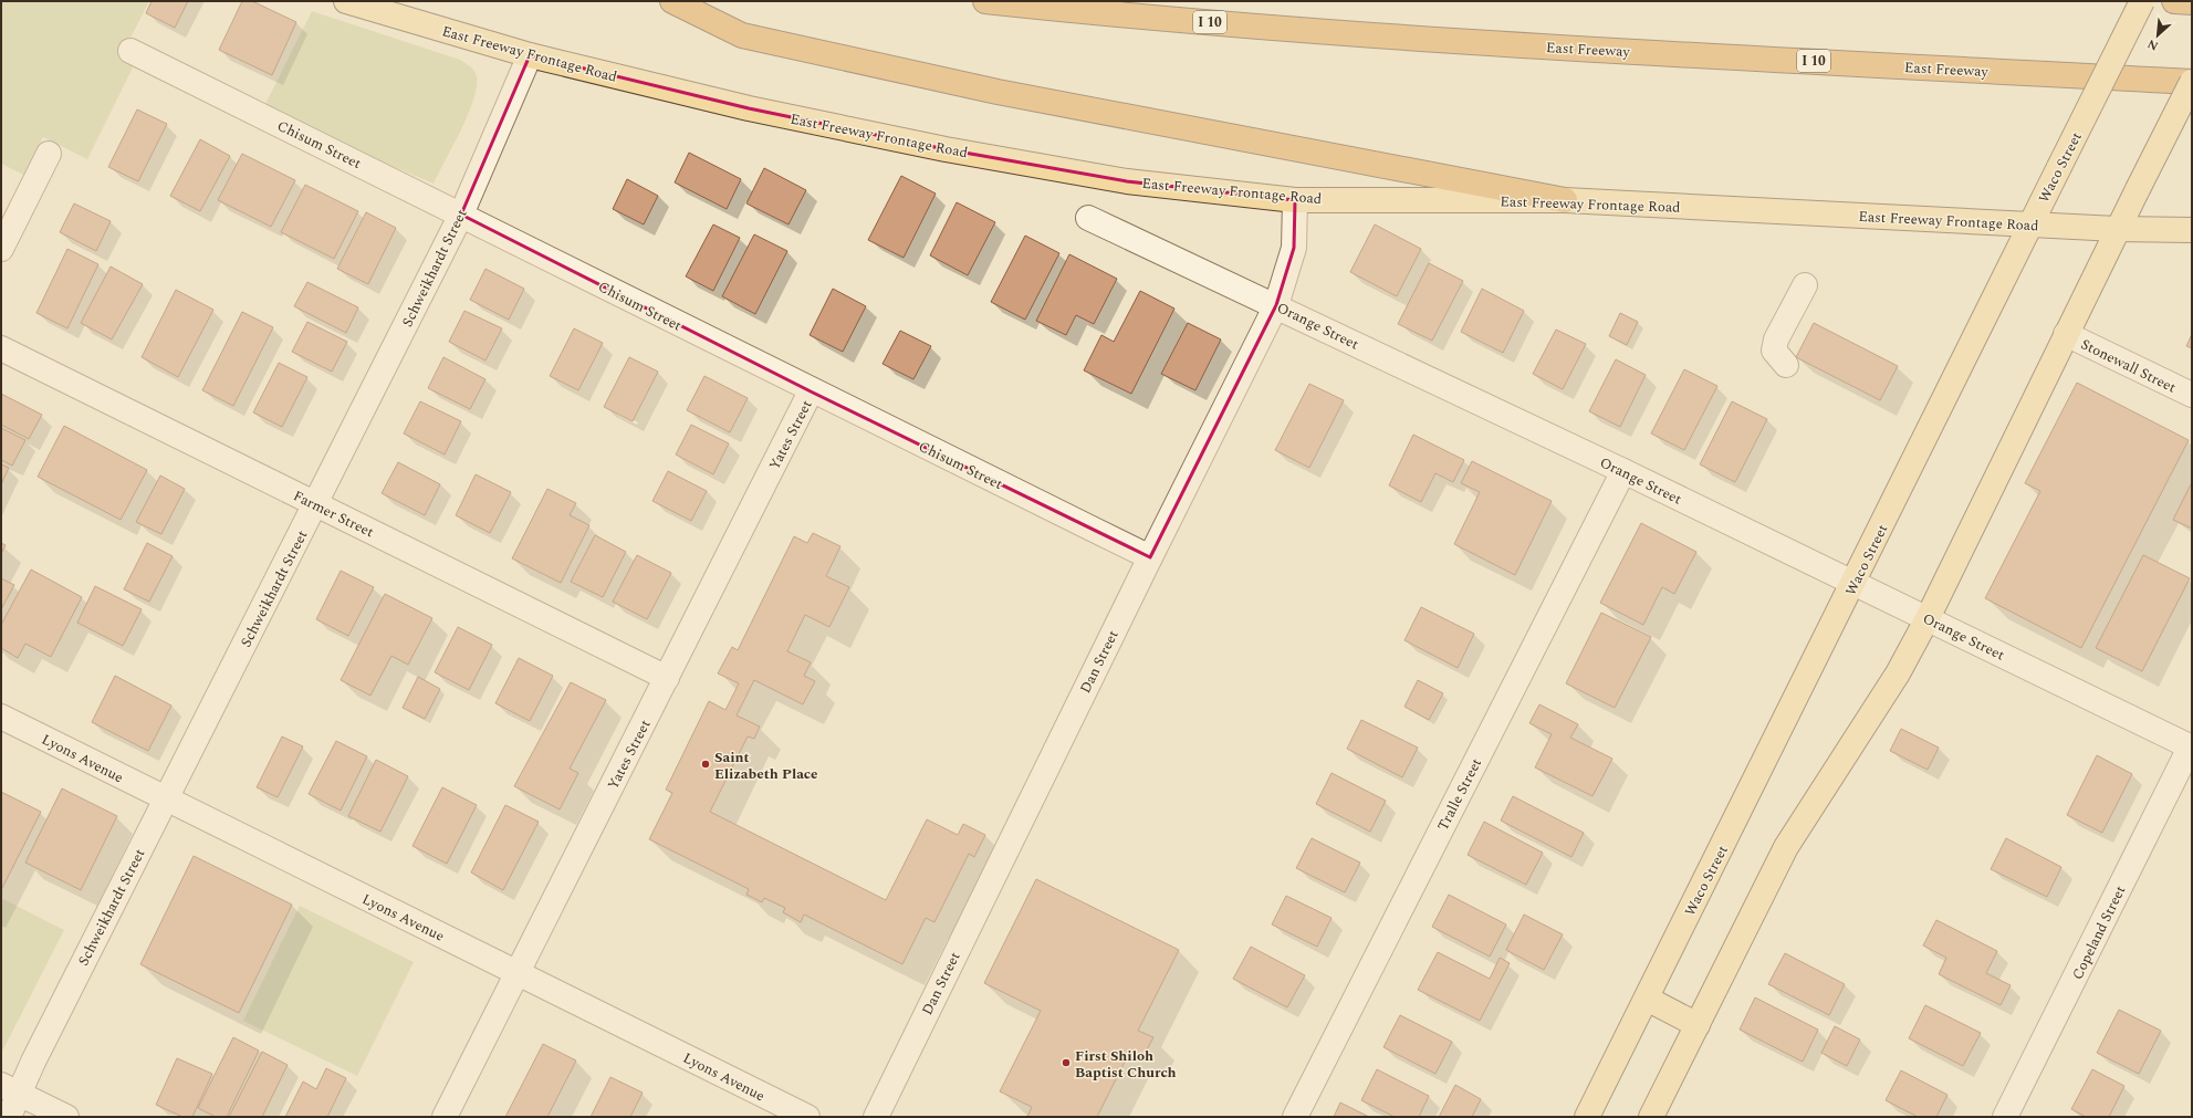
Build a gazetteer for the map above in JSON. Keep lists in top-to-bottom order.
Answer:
{
  "streets": {
    "highway": ["I 10", "East Freeway"],
    "main road": ["East Freeway Frontage Road", "Waco Street"],
    "street": [
      "Chisum Street",
      "Schweikhardt Street",
      "Orange Street",
      "Stonewall Street",
      "Yates Street",
      "Farmer Street",
      "Dan Street",
      "Lyons Avenue",
      "Tralle Street",
      "Copeland Street"
    ]
  },
  "crossings": [
    ["East Freeway Frontage Road", "Waco Street"],
    ["East Freeway Frontage Road", "Schweikhardt Street"],
    ["East Freeway Frontage Road", "Dan Street"],
    ["Chisum Street", "Schweikhardt Street"],
    ["Chisum Street", "Yates Street"],
    ["Chisum Street", "Dan Street"],
    ["Waco Street", "Orange Street"],
    ["Schweikhardt Street", "Farmer Street"],
    ["Schweikhardt Street", "Lyons Avenue"],
    ["Orange Street", "Dan Street"],
    ["Orange Street", "Tralle Street"],
    ["Orange Street", "Copeland Street"],
    ["Yates Street", "Farmer Street"],
    ["Yates Street", "Lyons Avenue"]
  ],
  "places": ["Saint Elizabeth Place", "First Shiloh Baptist Church"],
  "north": "bottom left"
}
